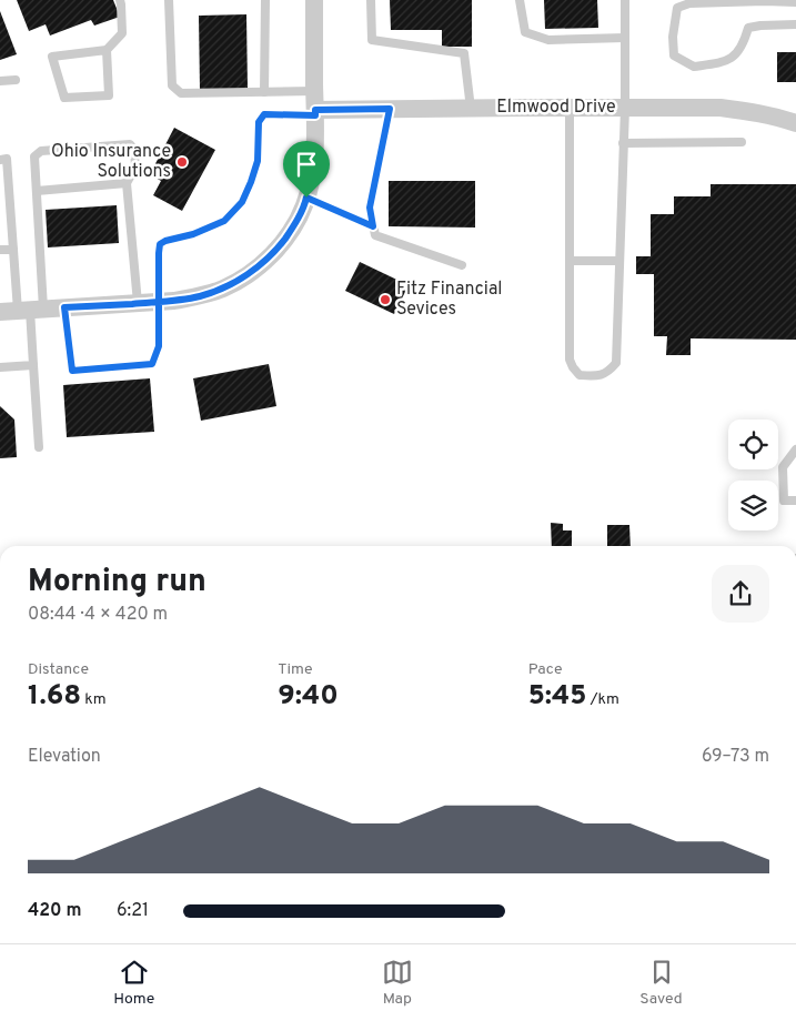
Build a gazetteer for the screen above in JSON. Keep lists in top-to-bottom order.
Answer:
{
  "streets": {
    "street": ["Elmwood Drive"]
  },
  "places": ["Ohio Insurance Solutions", "Fitz Financial Sevices"],
  "page": {
    "heading": ["Morning run", "08:44 · 4 × 420 m"],
    "stats": [
      ["Distance", "1.68 km"],
      ["Time", "9:40"],
      ["Pace", "5:45 /km"]
    ],
    "chart": ["Elevation", "69–73 m"],
    "list": [
      {
        "name": "420 m",
        "note": "6:21"
      }
    ],
    "tabs": ["Home", "Map", "Saved"]
  }
}
